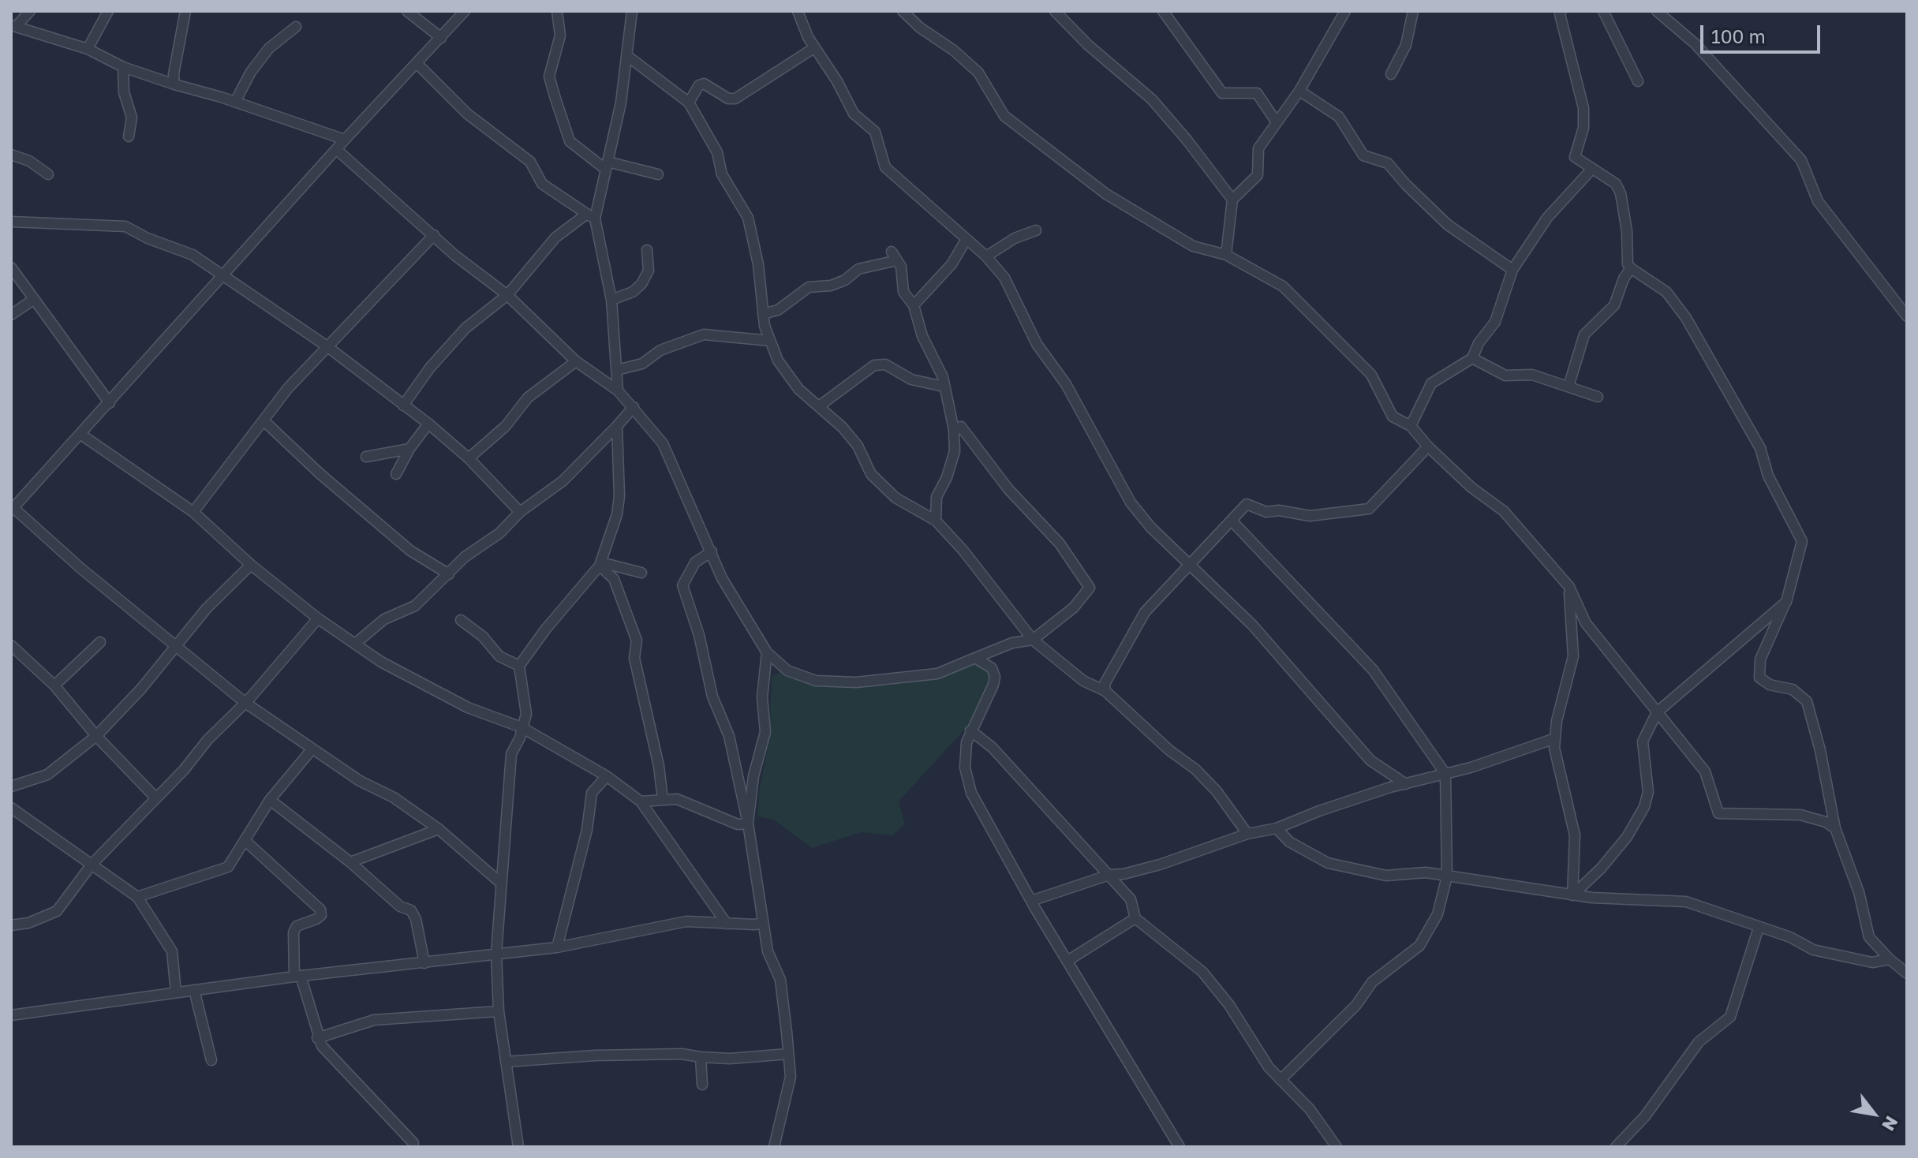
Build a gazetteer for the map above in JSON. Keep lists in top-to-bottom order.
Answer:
{
  "scale_bar": "100 m",
  "north": "bottom right"
}
